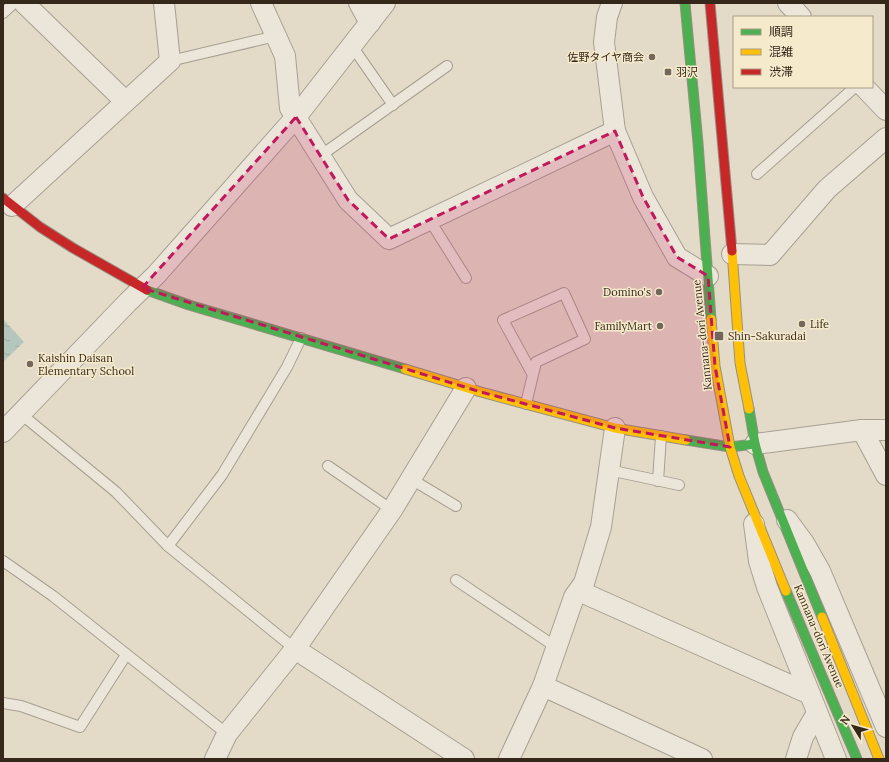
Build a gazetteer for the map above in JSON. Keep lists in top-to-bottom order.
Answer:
{
  "streets": {
    "main road": ["Kannana-dori Avenue"]
  },
  "places": {
    "other": [
      "佐野タイヤ商会",
      "Domino's",
      "Life",
      "FamilyMart",
      "Kaishin Daisan Elementary School"
    ],
    "transit": ["羽沢", "Shin-Sakuradai"]
  },
  "legend": ["順調", "混雑", "渋滞"],
  "north": "top left"
}
